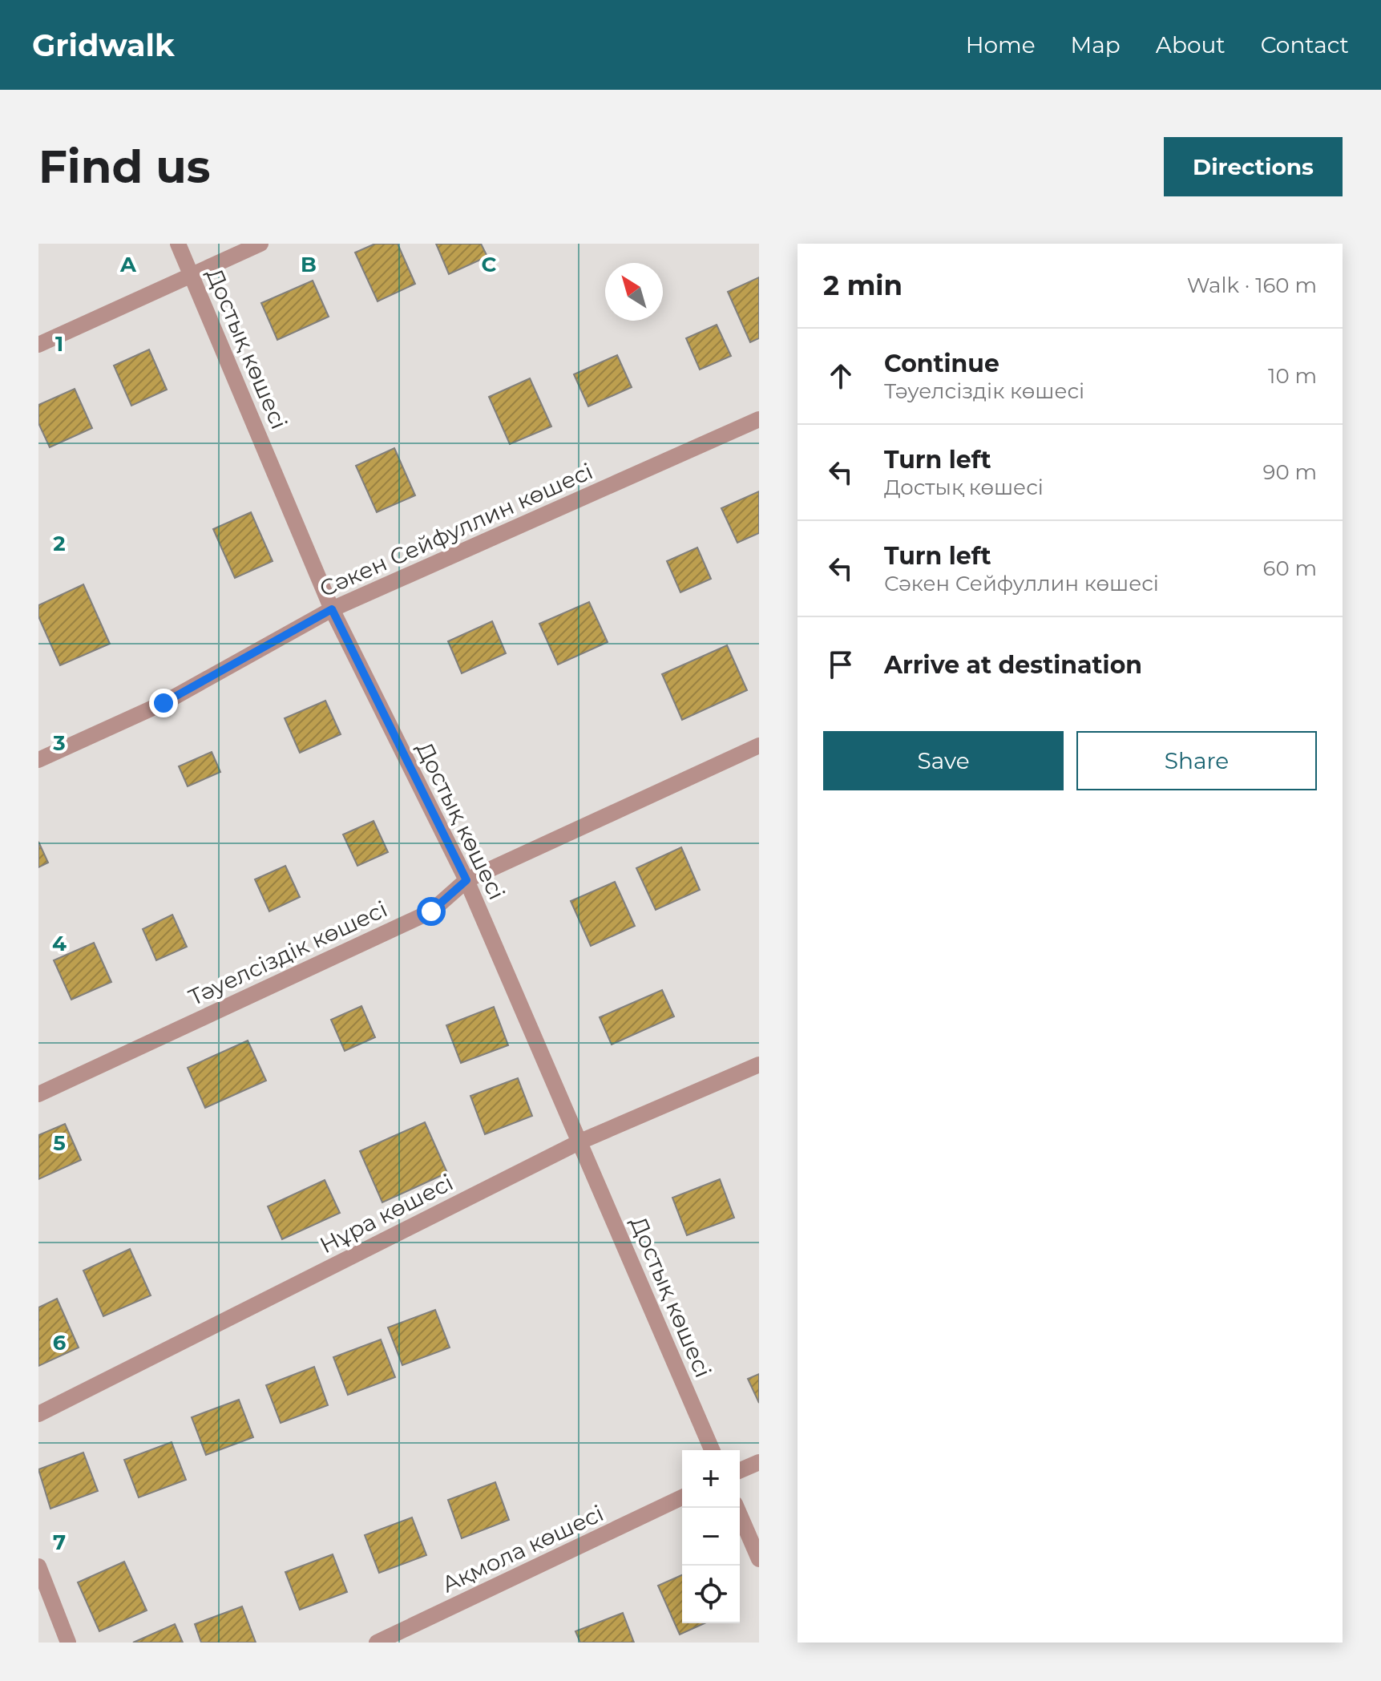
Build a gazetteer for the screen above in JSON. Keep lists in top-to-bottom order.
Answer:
{
  "streets": {
    "street": [
      "Достық көшесі",
      "Сәкен Сейфуллин көшесі",
      "Тәуелсіздік көшесі",
      "Нұра көшесі",
      "Ақмола көшесі"
    ]
  },
  "crossings": [
    ["Достық көшесі", "Сәкен Сейфуллин көшесі"],
    ["Достық көшесі", "Тәуелсіздік көшесі"],
    ["Достық көшесі", "Нұра көшесі"]
  ],
  "north": "top left",
  "page": {
    "header": "Gridwalk",
    "nav": [
      "Home",
      "Map",
      "About",
      "Contact"
    ],
    "buttons": [
      "Directions",
      ["Save", "Share"]
    ],
    "title": "Find us",
    "heading": ["2 min", "Walk · 160 m"],
    "list": [
      ["Continue", "Тәуелсіздік көшесі", "10 m"],
      ["Turn left", "Достық көшесі", "90 m"],
      ["Turn left", "Сәкен Сейфуллин көшесі", "60 m"],
      "Arrive at destination"
    ],
    "map_buttons": ["+", "−"]
  },
  "grid": {
    "columns": ["A", "B", "C"],
    "rows": [
      "1",
      "2",
      "3",
      "4",
      "5",
      "6",
      "7"
    ]
  }
}
